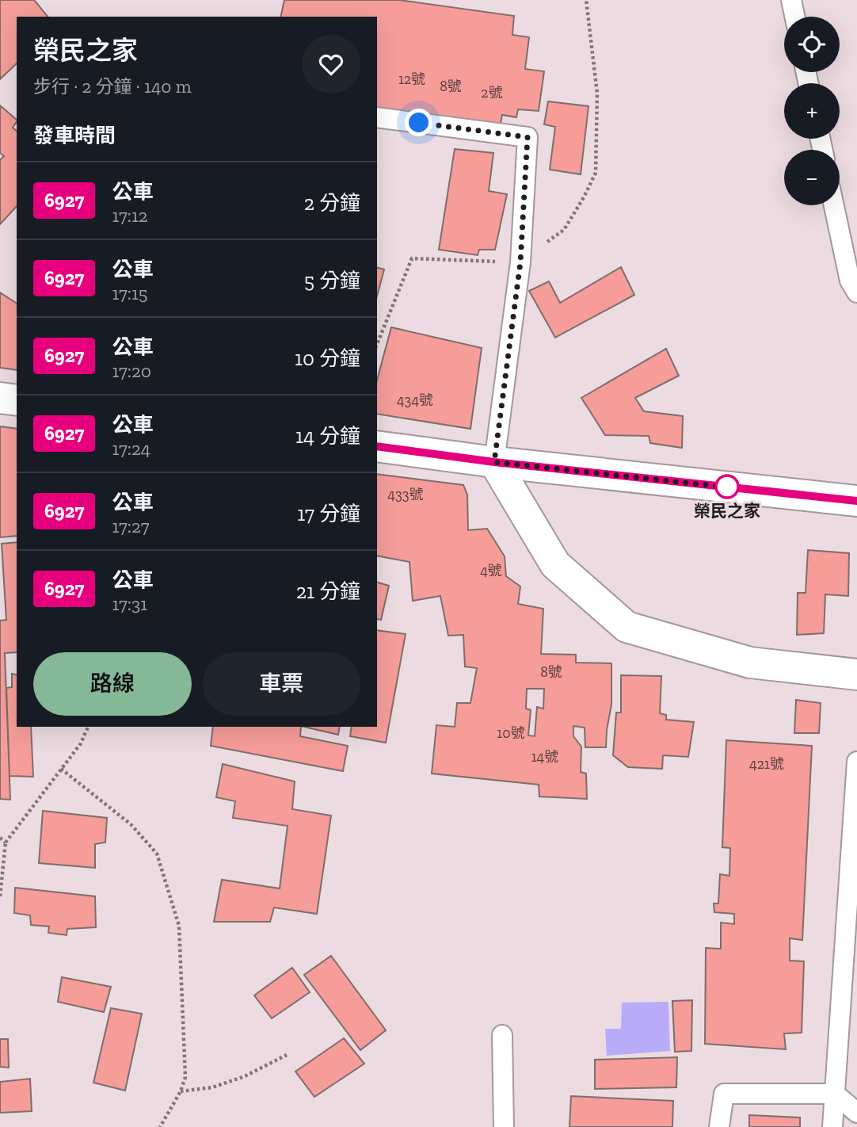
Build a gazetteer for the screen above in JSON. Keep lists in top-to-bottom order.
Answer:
{
  "places": ["榮民之家"],
  "lines": ["bus line 6927"],
  "house_numbers": [
    "12號",
    "8號",
    "2號",
    "434號",
    "433號",
    "4號",
    "8號",
    "10號",
    "14號",
    "421號"
  ],
  "page": {
    "map_buttons": ["+", "−"],
    "heading": [
      ["榮民之家", "步行 · 2 分鐘 · 140 m"],
      "發車時間"
    ],
    "list": [
      {
        "mark": "6927",
        "name": "公車",
        "note": "17:12",
        "value": "2 分鐘"
      },
      {
        "mark": "6927",
        "name": "公車",
        "note": "17:15",
        "value": "5 分鐘"
      },
      {
        "mark": "6927",
        "name": "公車",
        "note": "17:20",
        "value": "10 分鐘"
      },
      {
        "mark": "6927",
        "name": "公車",
        "note": "17:24",
        "value": "14 分鐘"
      },
      {
        "mark": "6927",
        "name": "公車",
        "note": "17:27",
        "value": "17 分鐘"
      },
      {
        "mark": "6927",
        "name": "公車",
        "note": "17:31",
        "value": "21 分鐘"
      }
    ],
    "buttons": ["路線", "車票"]
  }
}
